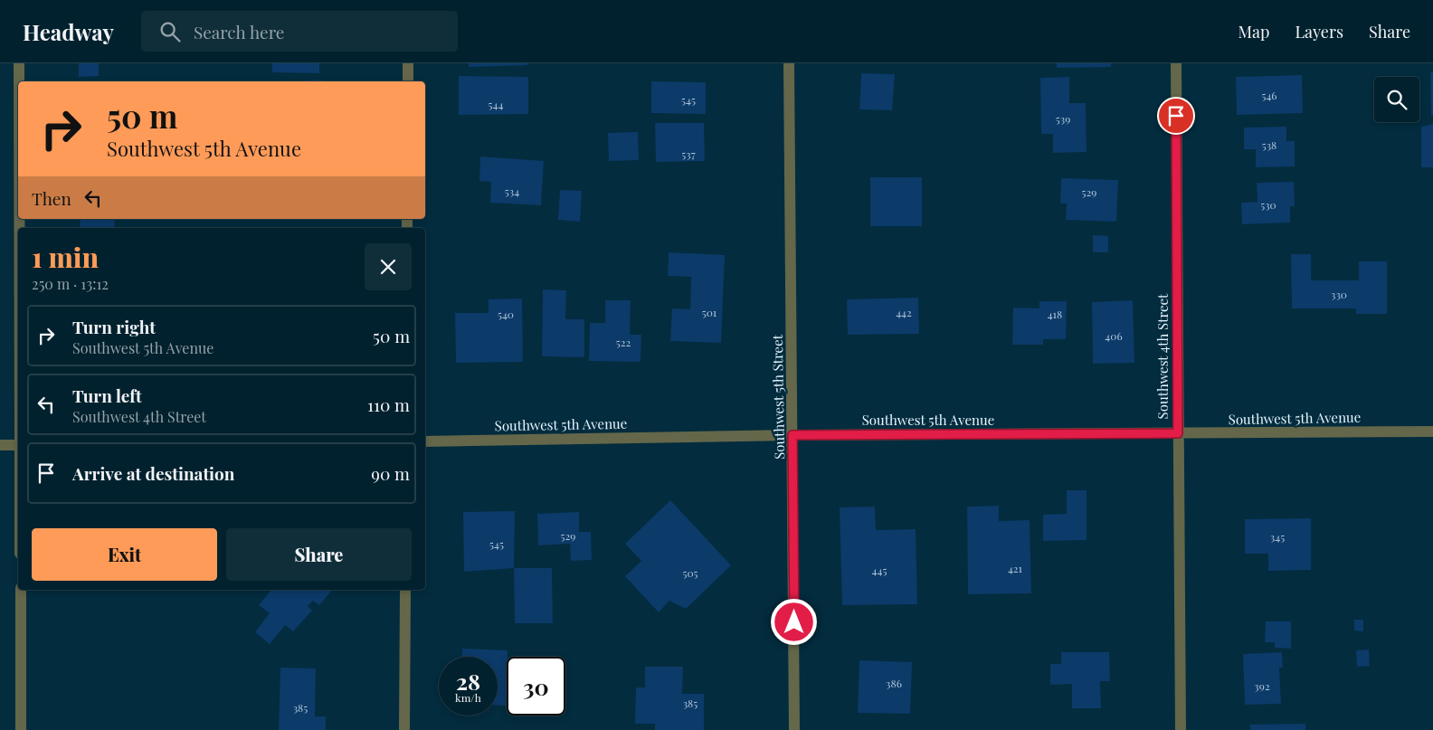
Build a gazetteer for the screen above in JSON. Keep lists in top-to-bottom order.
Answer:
{
  "streets": {
    "street": ["Southwest 4th Street", "Southwest 5th Street", "Southwest 5th Avenue"]
  },
  "crossings": [
    ["Southwest 4th Street", "Southwest 5th Avenue"],
    ["Southwest 5th Street", "Southwest 5th Avenue"]
  ],
  "house_numbers": [
    "546",
    "545",
    "544",
    "539",
    "538",
    "537",
    "534",
    "529",
    "530",
    "330",
    "501",
    "442",
    "540",
    "418",
    "406",
    "522",
    "529",
    "345",
    "545",
    "421",
    "445",
    "505",
    "386",
    "392",
    "385",
    "385"
  ],
  "page": {
    "header": "Headway",
    "search": "Search here",
    "nav": ["Map", "Layers", "Share"],
    "turn": ["50 m", "Southwest 5th Avenue"],
    "then": "Then",
    "heading": ["1 min", "250 m · 13:12"],
    "list": [
      {
        "name": "Turn right",
        "note": "Southwest 5th Avenue",
        "value": "50 m"
      },
      {
        "name": "Turn left",
        "note": "Southwest 4th Street",
        "value": "110 m"
      },
      {
        "name": "Arrive at destination",
        "value": "90 m"
      }
    ],
    "buttons": ["Exit", "Share"],
    "speed": "28 km/h",
    "limit": "30"
  }
}
